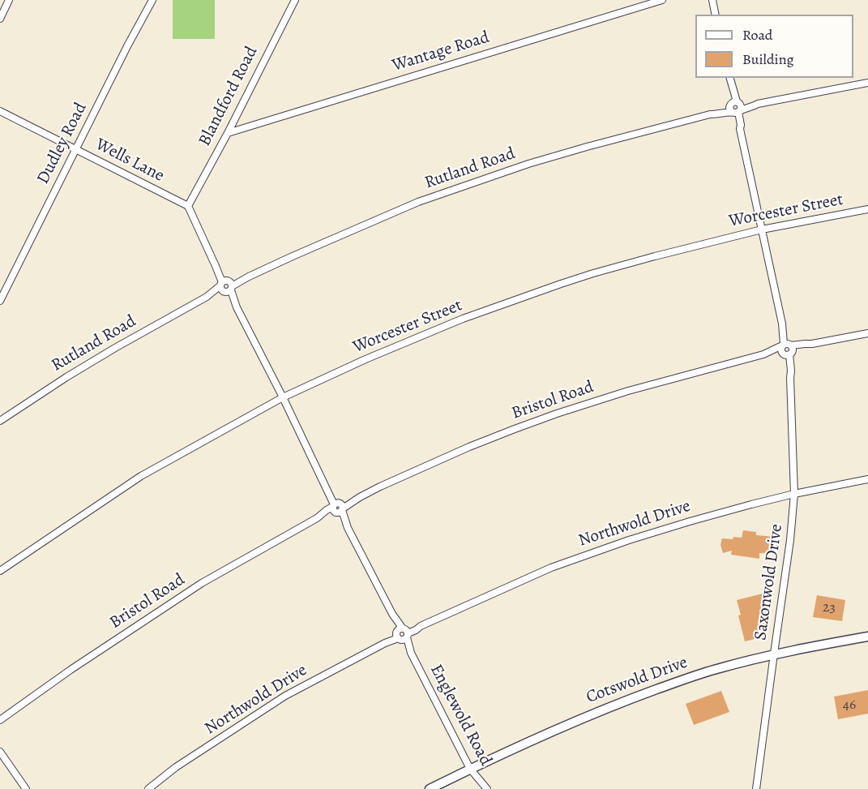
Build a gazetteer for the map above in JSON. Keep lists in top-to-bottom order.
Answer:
{
  "streets": {
    "main road": ["Cotswold Drive"],
    "street": [
      "Wantage Road",
      "Blandford Road",
      "Dudley Road",
      "Wells Lane",
      "Rutland Road",
      "Worcester Street",
      "Bristol Road",
      "Northwold Drive",
      "Saxonwold Drive",
      "Englewold Road"
    ]
  },
  "crossings": [
    ["Wantage Road", "Blandford Road"],
    ["Blandford Road", "Wells Lane"],
    ["Dudley Road", "Wells Lane"],
    ["Rutland Road", "Saxonwold Drive"],
    ["Worcester Street", "Saxonwold Drive"],
    ["Bristol Road", "Saxonwold Drive"],
    ["Bristol Road", "Englewold Road"],
    ["Northwold Drive", "Saxonwold Drive"],
    ["Northwold Drive", "Englewold Road"],
    ["Saxonwold Drive", "Cotswold Drive"],
    ["Cotswold Drive", "Englewold Road"]
  ],
  "house_numbers": ["23", "46"],
  "legend": ["Road", "Building"]
}
